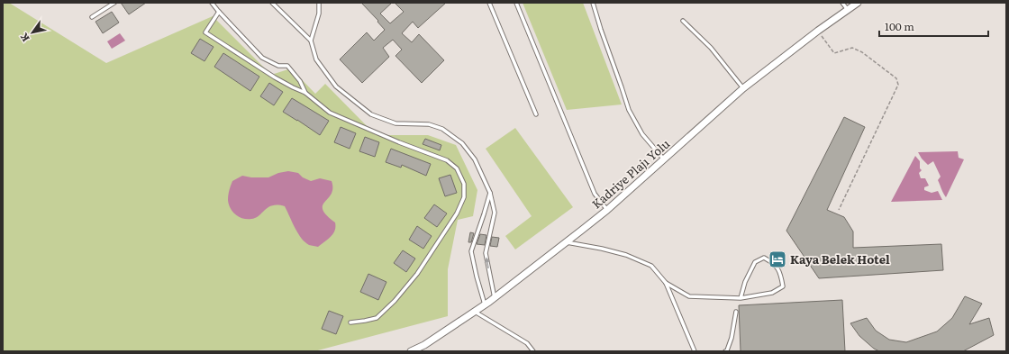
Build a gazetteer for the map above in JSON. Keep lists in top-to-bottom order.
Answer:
{
  "streets": {
    "street": ["Kadriye Plajı Yolu"]
  },
  "places": {
    "hotel": ["Kaya Belek Hotel"]
  },
  "scale_bar": "100 m",
  "north": "bottom left"
}
